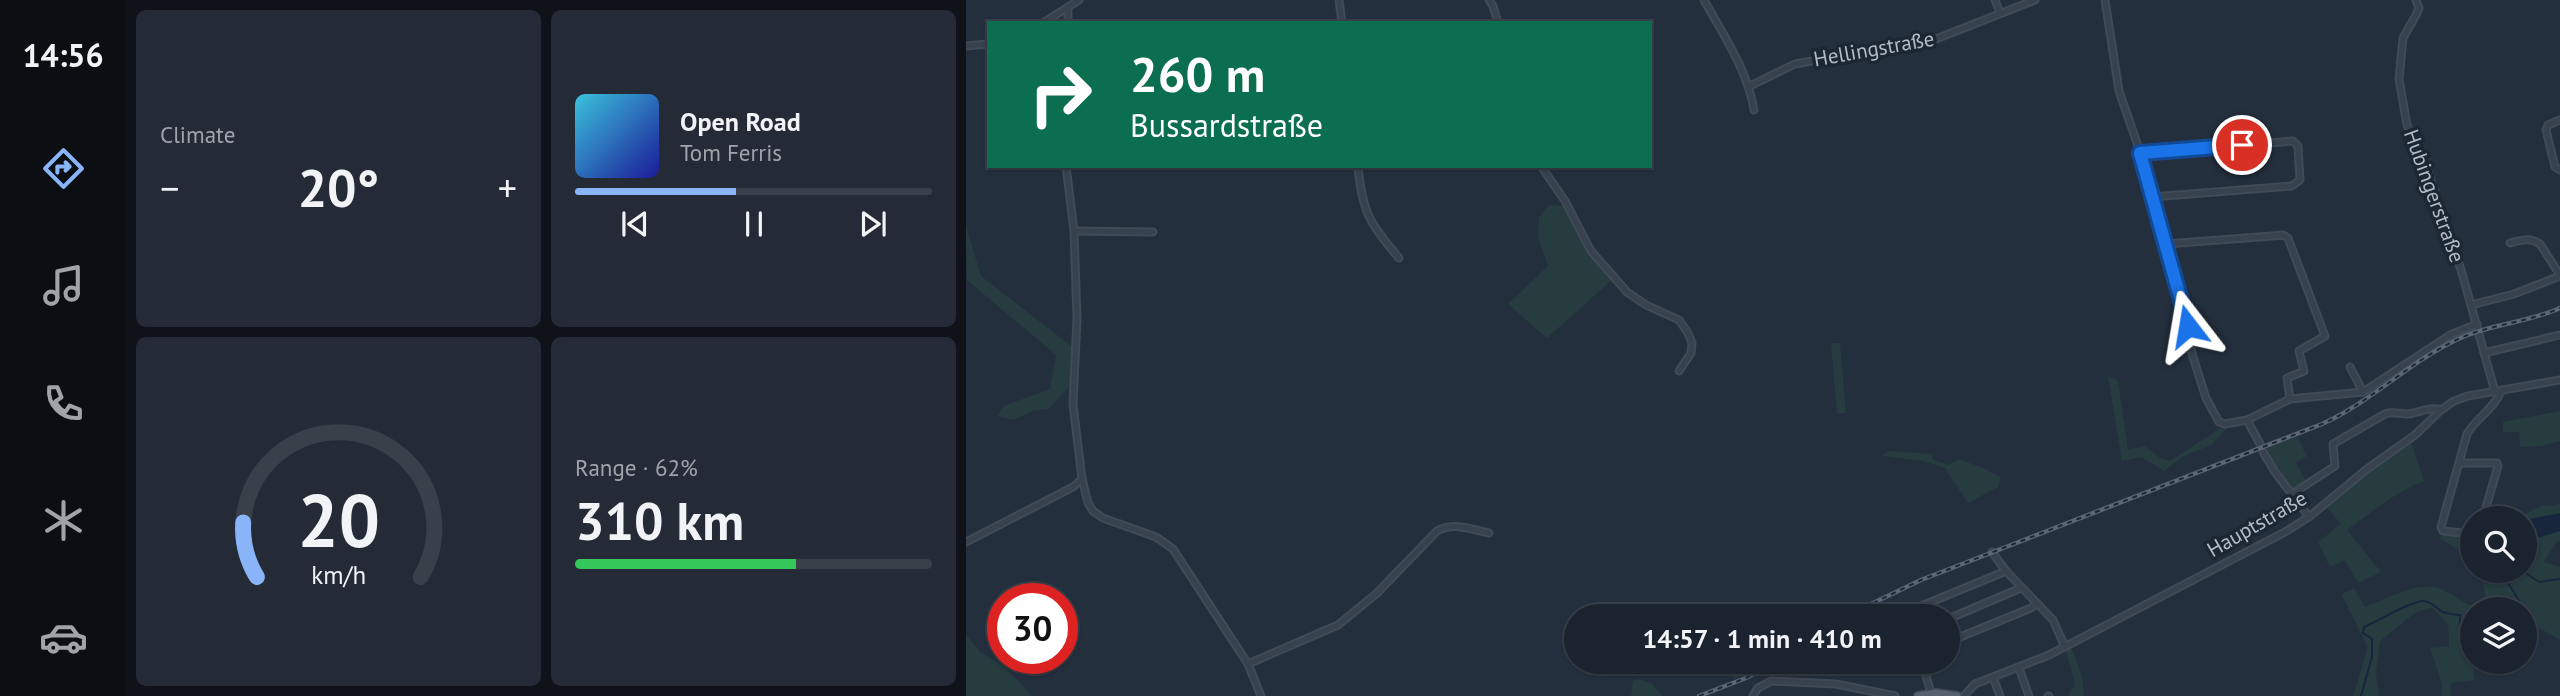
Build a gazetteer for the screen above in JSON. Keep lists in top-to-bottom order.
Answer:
{
  "streets": {
    "street": ["Hellingstraße", "Hubingerstraße", "Hauptstraße"]
  },
  "crossings": [
    ["Hubingerstraße", "Hauptstraße"]
  ],
  "page": {
    "tabs": "14:56",
    "tile": [
      "Climate",
      ["Range · 62%", "310 km"]
    ],
    "turn": ["260 m", "Bussardstraße"],
    "song": ["Open Road", "Tom Ferris"],
    "heat": ["−", "20°", "+"],
    "limit": "30",
    "trip": "14:57 · 1 min · 410 m",
    "gauge": ["20", "km/h"]
  }
}
